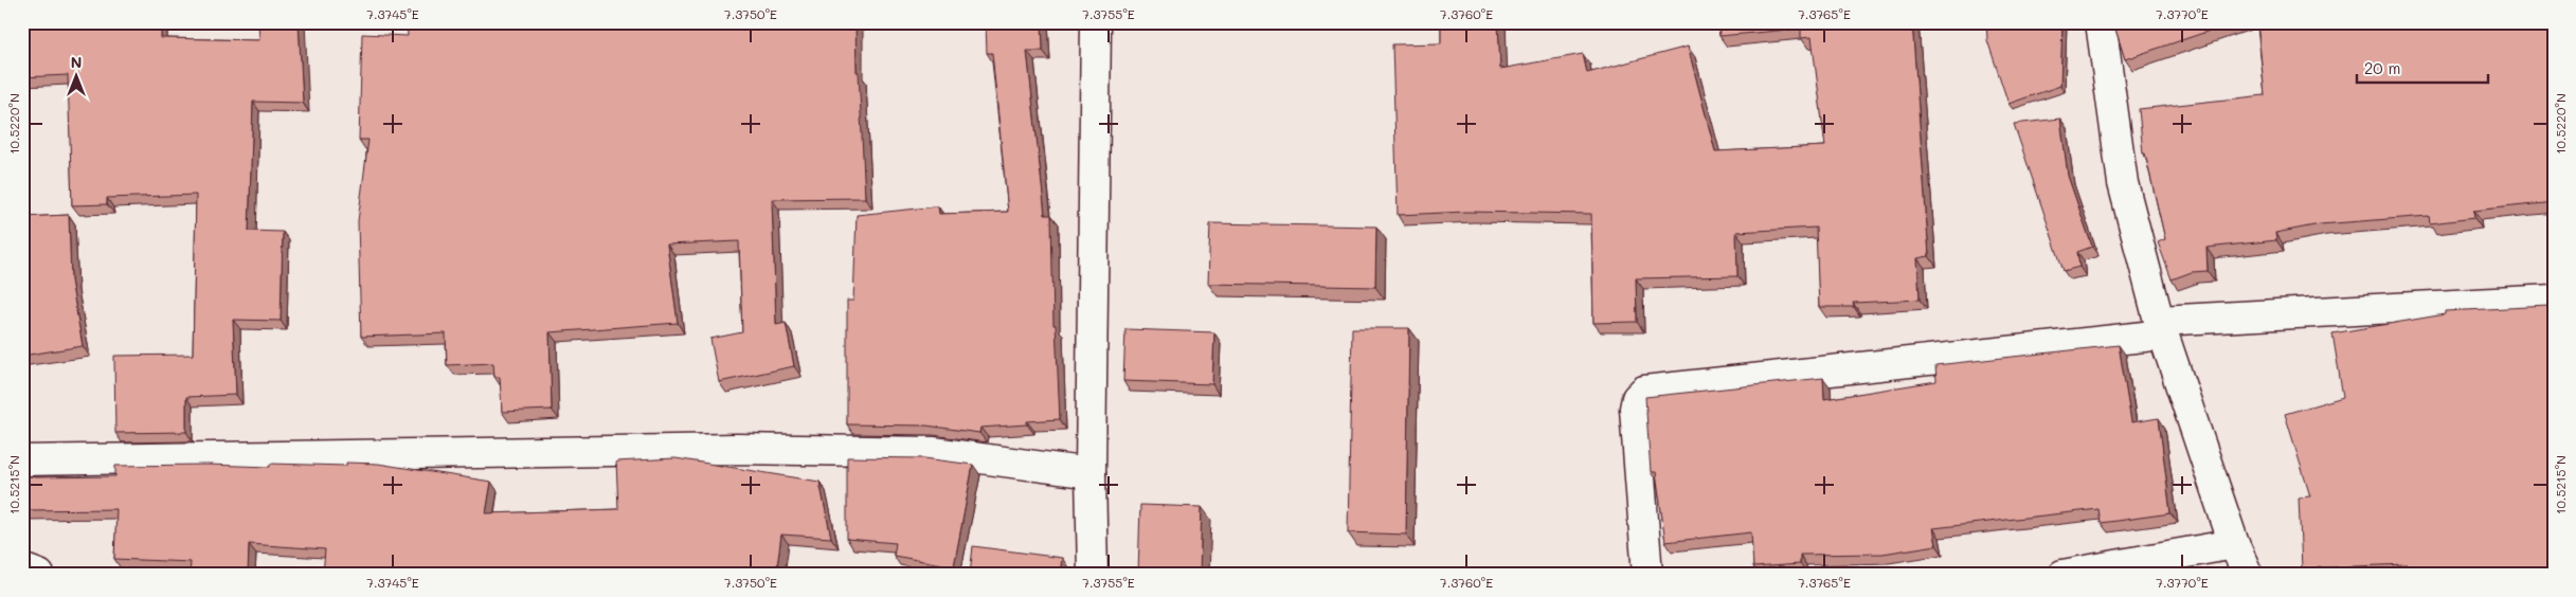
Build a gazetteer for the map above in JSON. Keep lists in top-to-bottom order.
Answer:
{
  "scale_bar": "20 m",
  "north": "top",
  "coordinates": [
    "7.3745°E",
    "7.3750°E",
    "7.3755°E",
    "7.3760°E",
    "7.3765°E",
    "7.3770°E",
    "10.5220°N",
    "10.5215°N"
  ]
}
